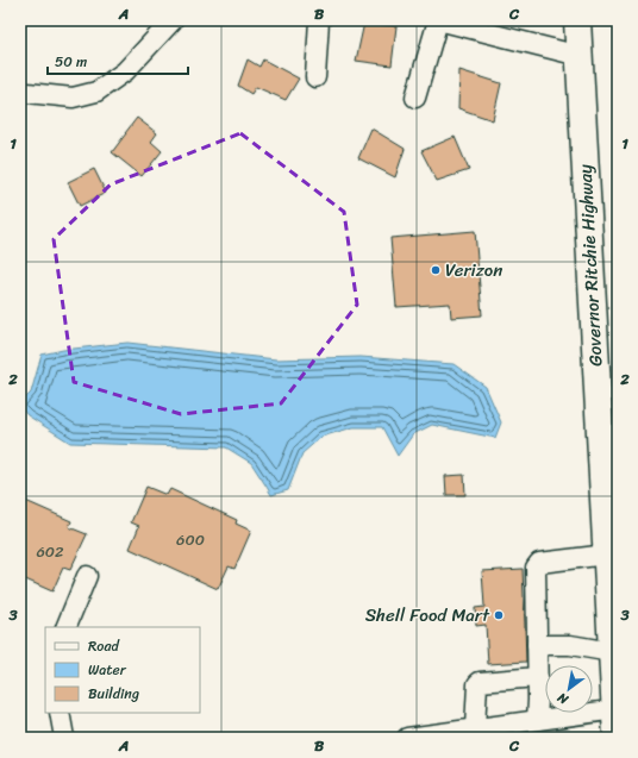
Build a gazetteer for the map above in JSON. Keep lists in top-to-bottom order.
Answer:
{
  "streets": {
    "highway": ["Governor Ritchie Highway"]
  },
  "places": ["Verizon", "Shell Food Mart"],
  "house_numbers": ["600", "602"],
  "legend": ["Road", "Water", "Building"],
  "scale_bar": "50 m",
  "north": "bottom left",
  "grid": {
    "columns": ["A", "B", "C"],
    "rows": ["1", "2", "3"]
  }
}
